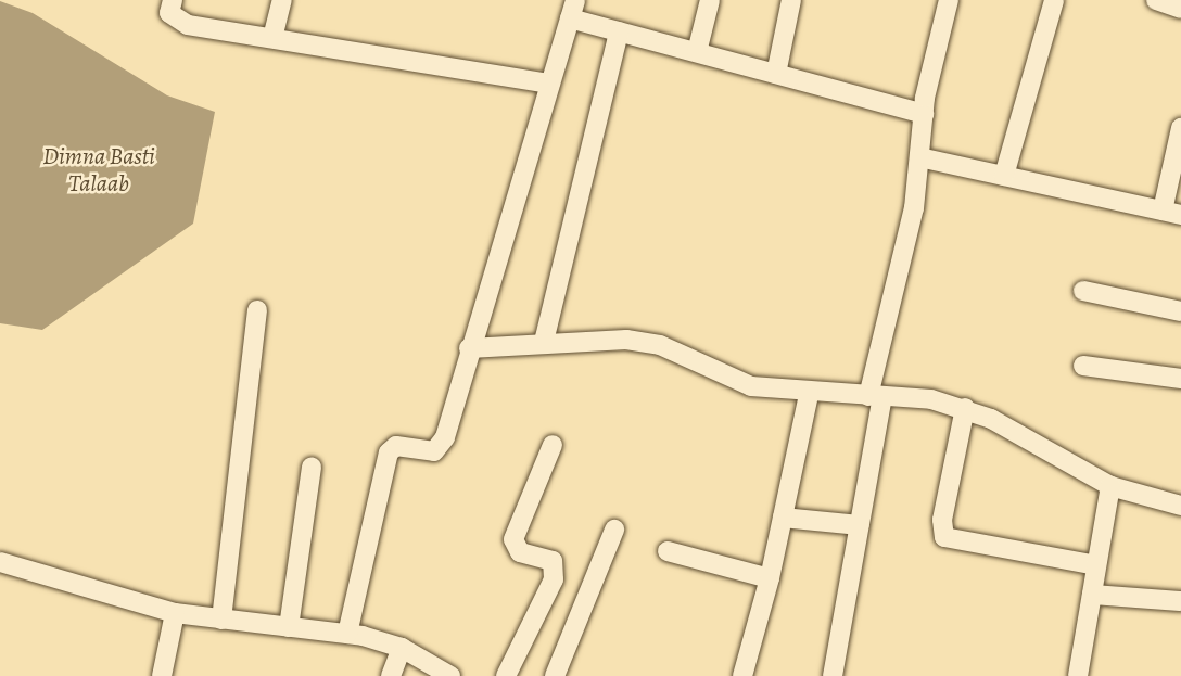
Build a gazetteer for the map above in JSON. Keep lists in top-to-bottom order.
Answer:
{
  "water": ["Dimna Basti Talaab"]
}
